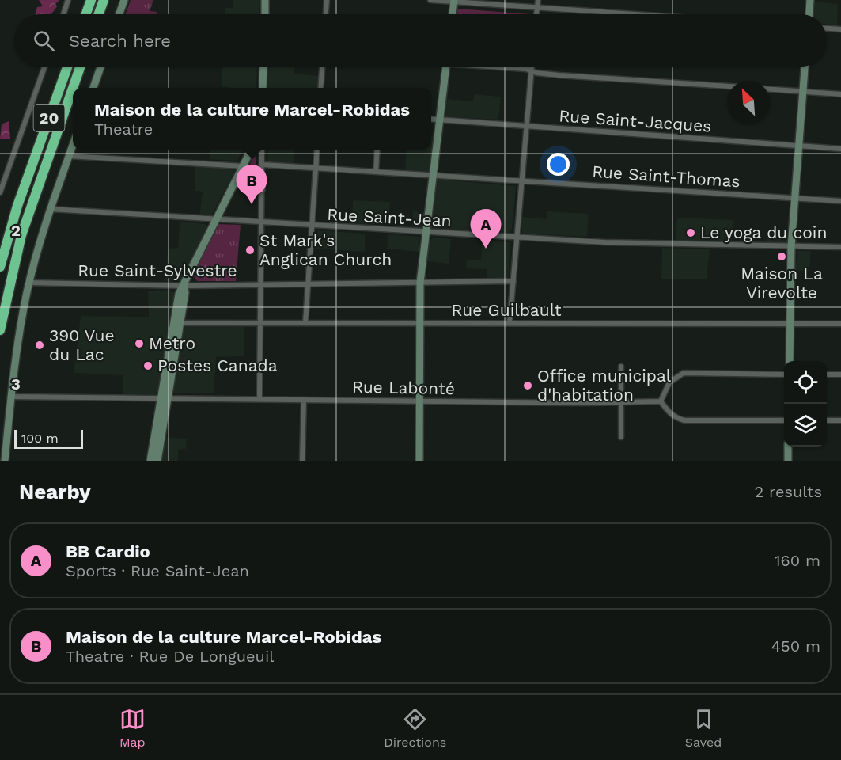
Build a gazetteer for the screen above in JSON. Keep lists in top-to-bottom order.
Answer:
{
  "streets": {
    "highway": ["20"],
    "street": [
      "Rue Saint-Jacques",
      "Rue Saint-Thomas",
      "Rue Saint-Jean",
      "Rue Saint-Sylvestre",
      "Rue Guilbault",
      "Rue Labonté"
    ]
  },
  "places": [
    "Le yoga du coin",
    "St Mark's Anglican Church",
    "Maison La Virevolte",
    "Metro",
    "390 Vue du Lac",
    "Postes Canada",
    "Office municipal d'habitation"
  ],
  "scale_bar": "100 m",
  "north": "top left",
  "page": {
    "search": "Search here",
    "popup": ["Maison de la culture Marcel-Robidas", "Theatre"],
    "pins": ["B", "A"],
    "scale": "100 m",
    "heading": ["Nearby", "2 results"],
    "list": [
      {
        "mark": "A",
        "name": "BB Cardio",
        "note": "Sports · Rue Saint-Jean",
        "value": "160 m"
      },
      {
        "mark": "B",
        "name": "Maison de la culture Marcel-Robidas",
        "note": "Theatre · Rue De Longueuil",
        "value": "450 m"
      }
    ],
    "nav": ["Map", "Directions", "Saved"]
  },
  "grid": {
    "rows": ["2", "3"]
  }
}
